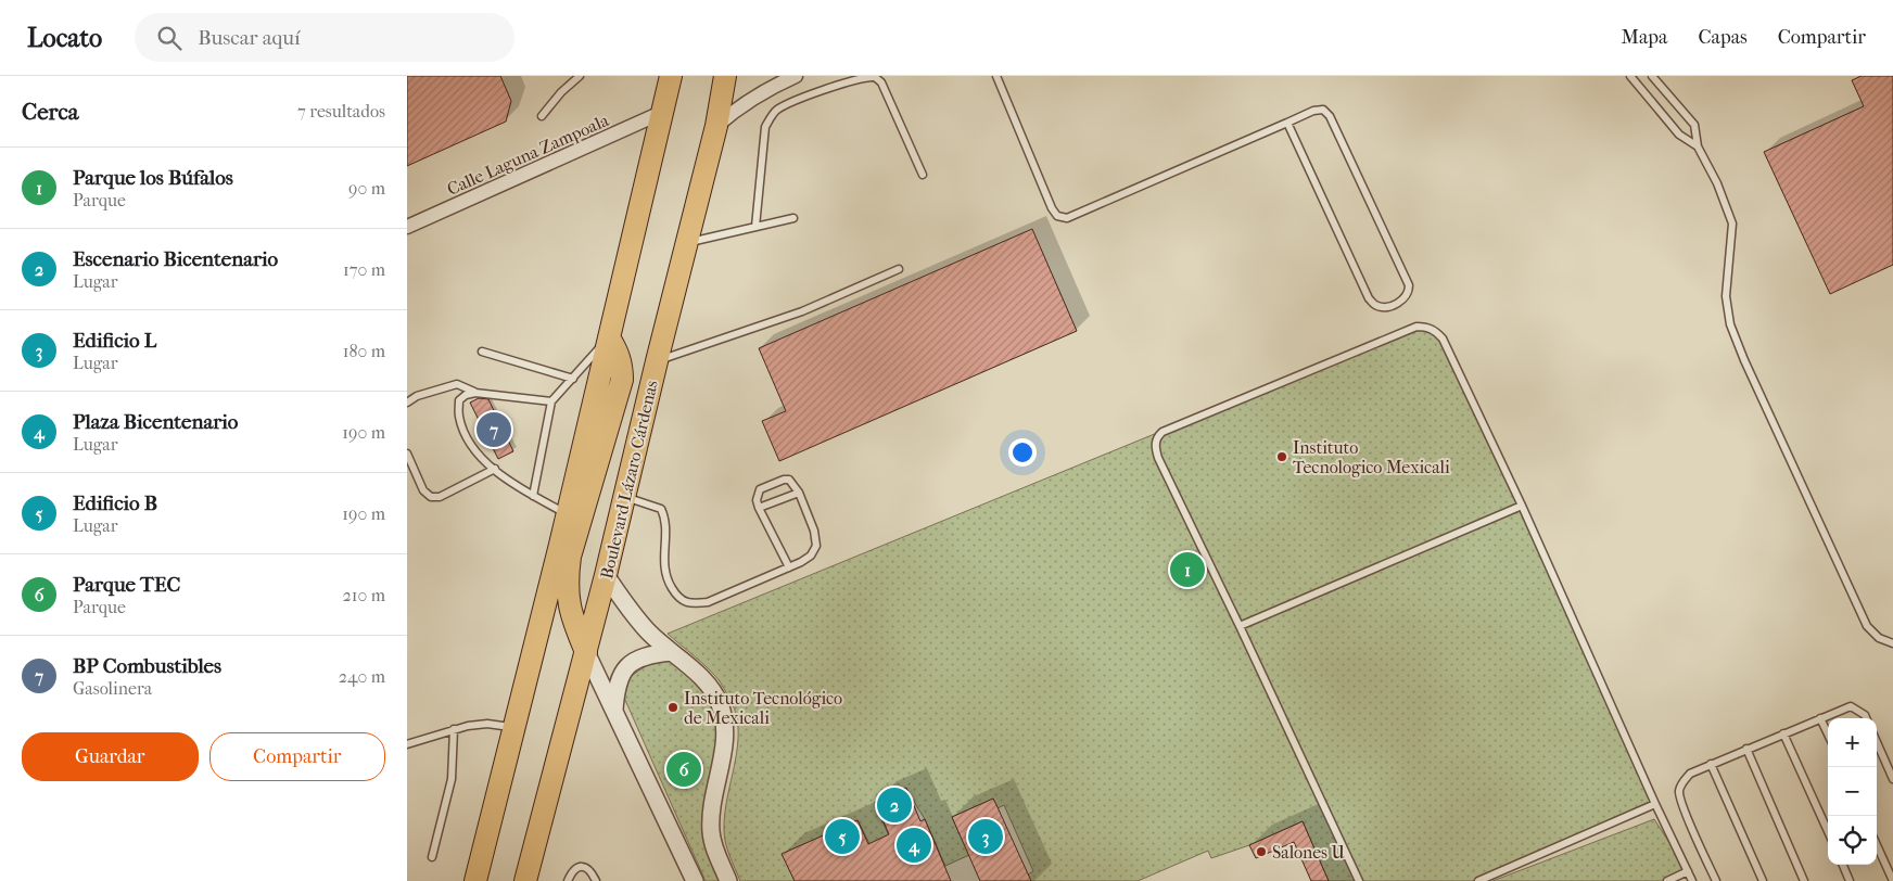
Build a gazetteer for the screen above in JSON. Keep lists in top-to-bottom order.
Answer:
{
  "streets": {
    "main road": ["Boulevard Lázaro Cárdenas"],
    "street": ["Calle Laguna Zampoala"]
  },
  "places": ["Instituto Tecnologico Mexicali", "Instituto Tecnológico de Mexicali", "Salones U"],
  "page": {
    "header": "Locato",
    "search": "Buscar aquí",
    "nav": ["Mapa", "Capas", "Compartir"],
    "heading": ["Cerca", "7 resultados"],
    "list": [
      {
        "mark": "1",
        "name": "Parque los Búfalos",
        "note": "Parque",
        "value": "90 m"
      },
      {
        "mark": "2",
        "name": "Escenario Bicentenario",
        "note": "Lugar",
        "value": "170 m"
      },
      {
        "mark": "3",
        "name": "Edificio L",
        "note": "Lugar",
        "value": "180 m"
      },
      {
        "mark": "4",
        "name": "Plaza Bicentenario",
        "note": "Lugar",
        "value": "190 m"
      },
      {
        "mark": "5",
        "name": "Edificio B",
        "note": "Lugar",
        "value": "190 m"
      },
      {
        "mark": "6",
        "name": "Parque TEC",
        "note": "Parque",
        "value": "210 m"
      },
      {
        "mark": "7",
        "name": "BP Combustibles",
        "note": "Gasolinera",
        "value": "240 m"
      }
    ],
    "pins": [
      "7",
      "1",
      "6",
      "2",
      "3",
      "5",
      "4"
    ],
    "buttons": ["Guardar", "Compartir"],
    "map_buttons": ["+", "−"]
  }
}
